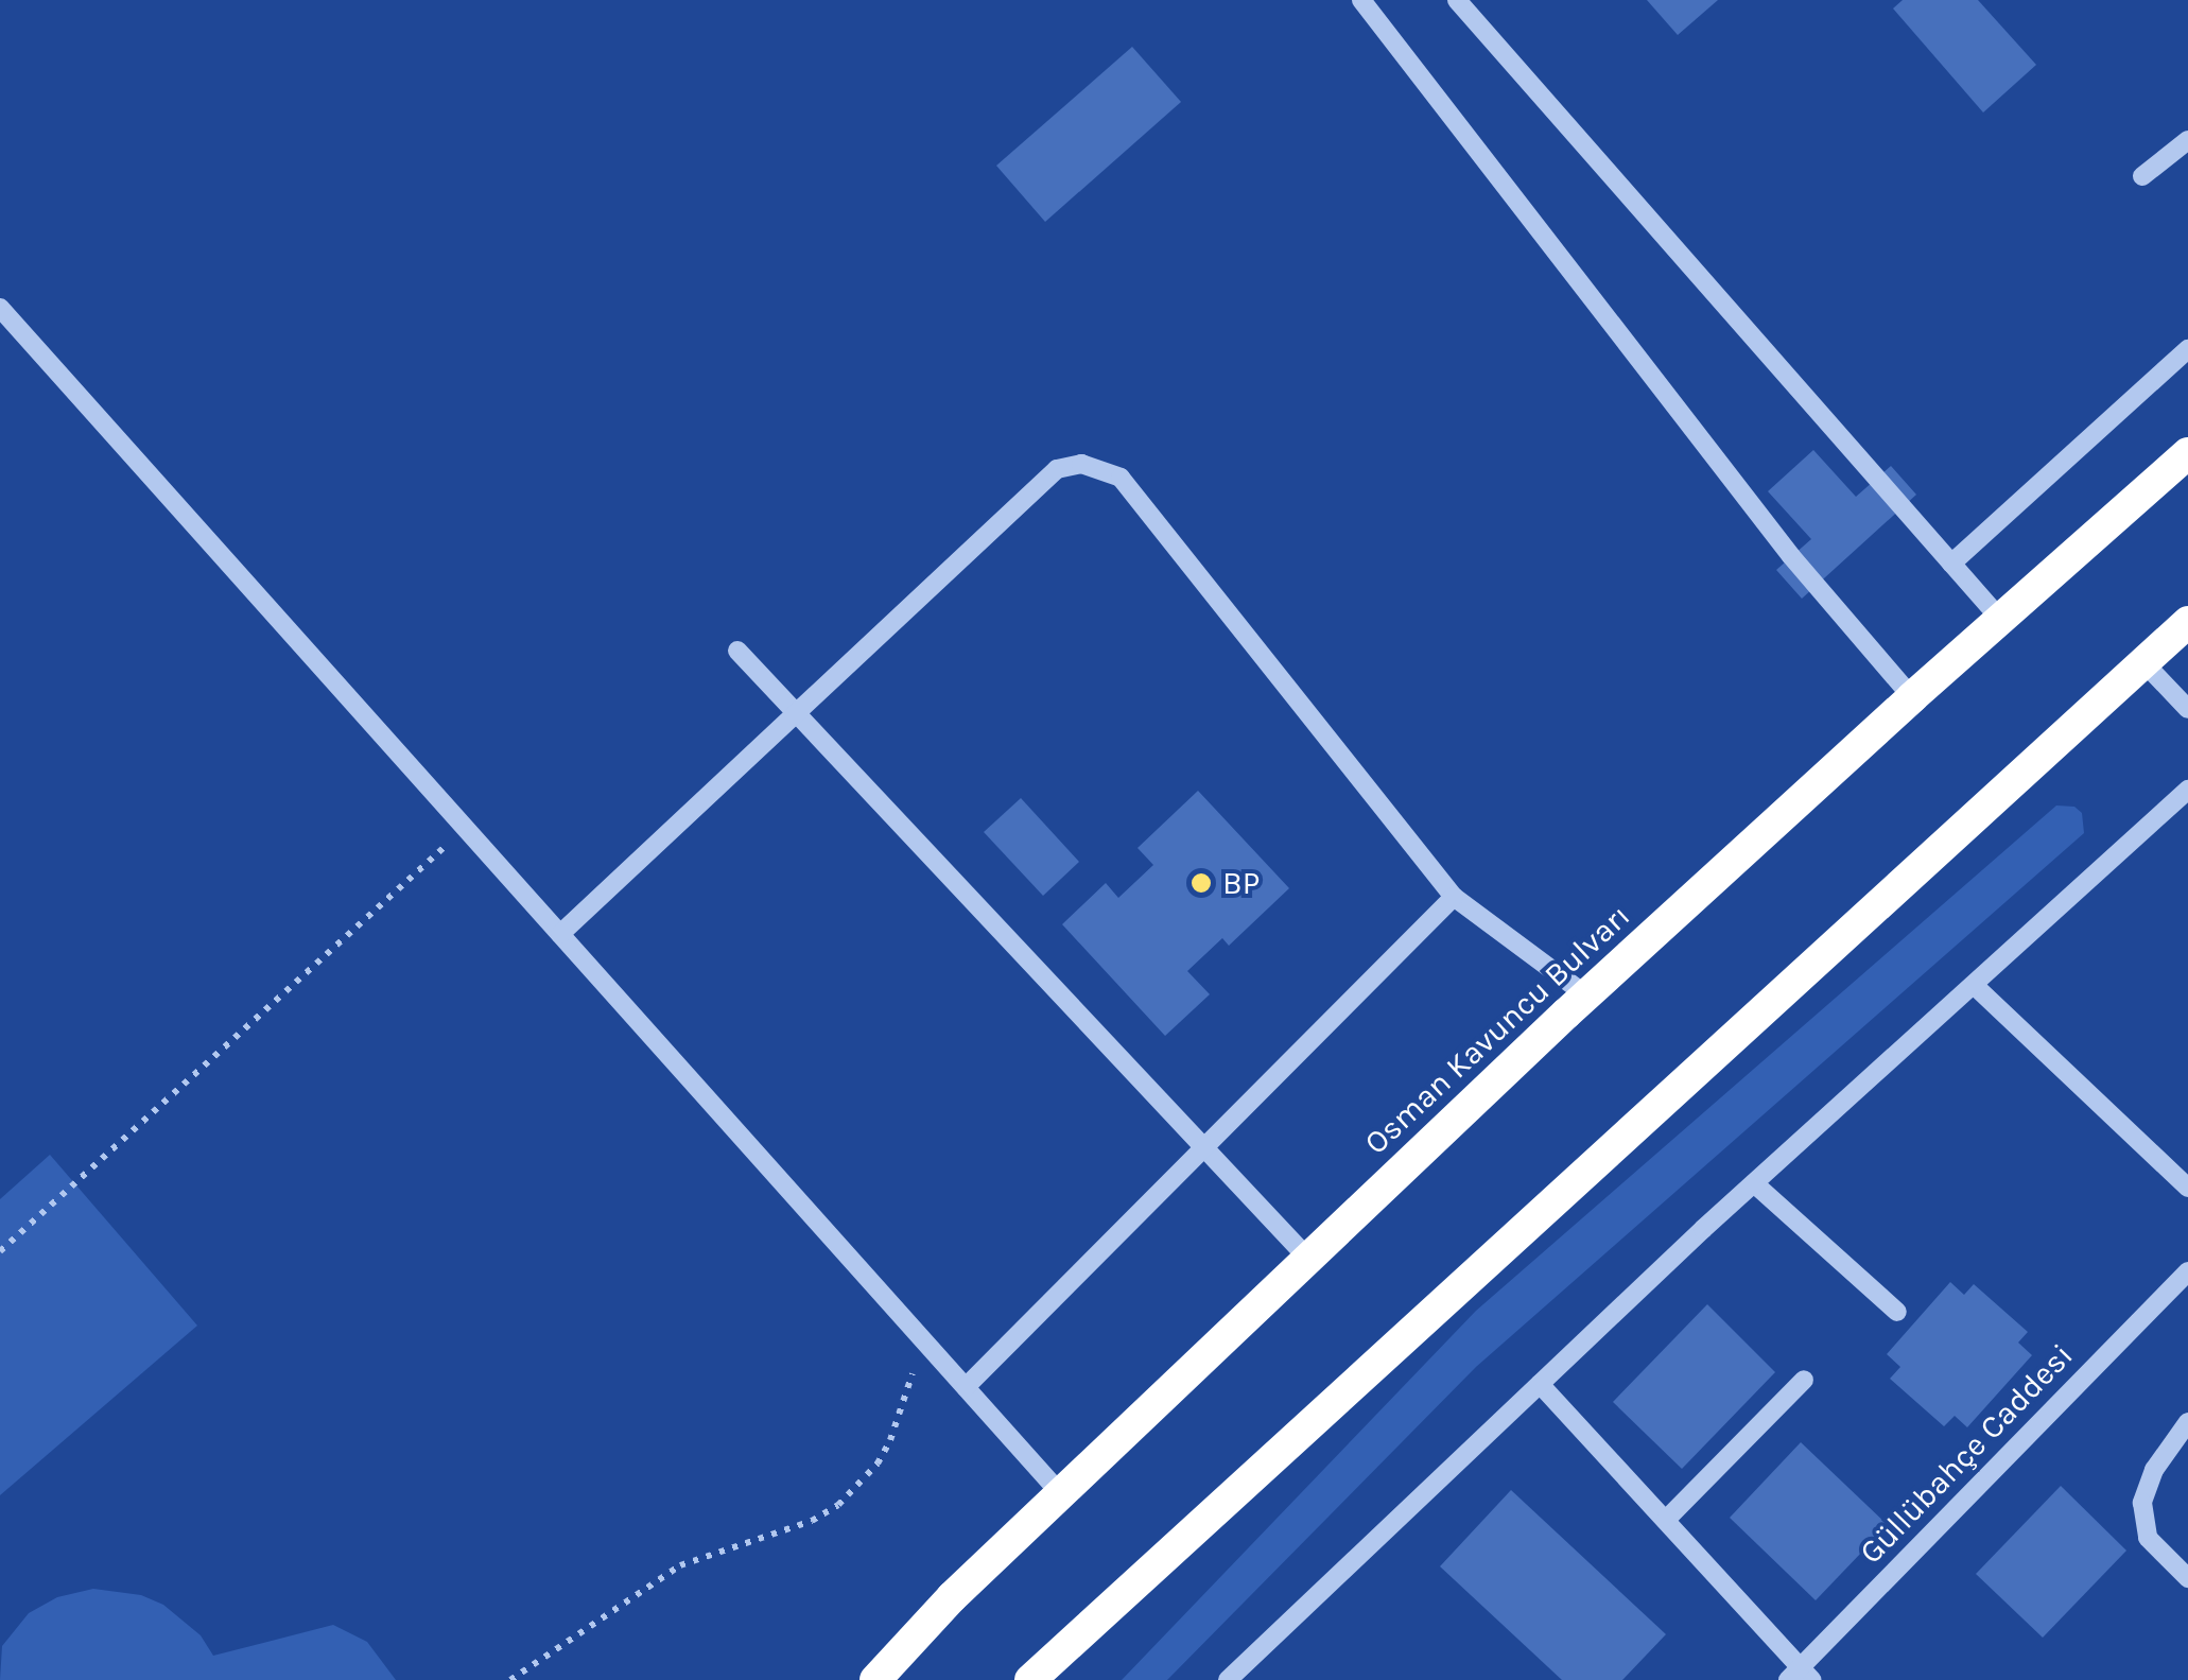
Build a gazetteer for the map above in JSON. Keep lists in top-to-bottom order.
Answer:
{
  "streets": {
    "highway": ["Osman Kavuncu Bulvarı"],
    "street": ["Güllübahçe Caddesi"]
  },
  "places": ["BP"]
}
